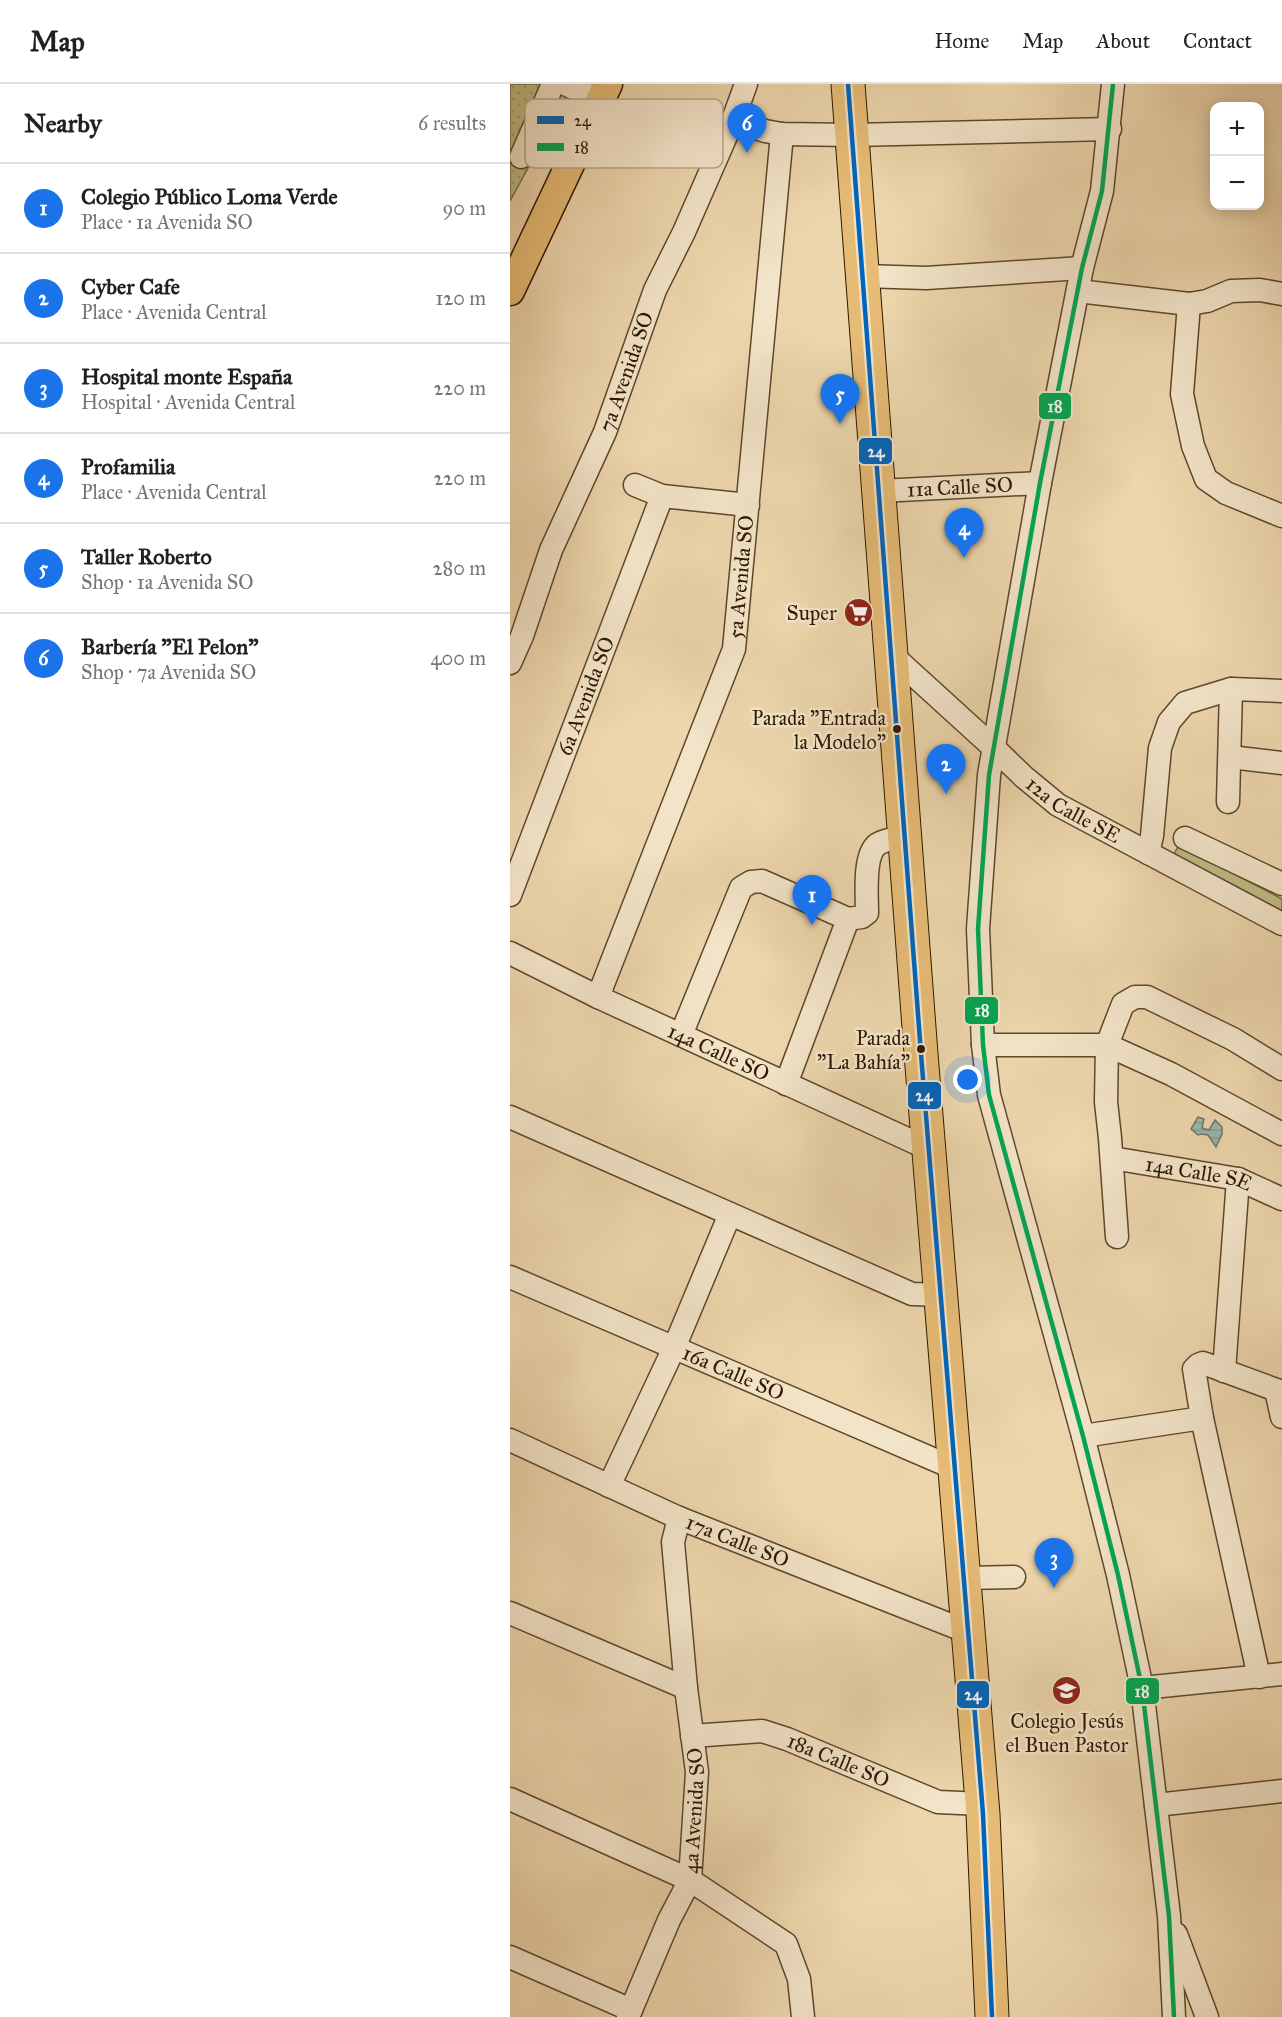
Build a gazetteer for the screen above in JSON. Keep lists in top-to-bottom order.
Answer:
{
  "streets": {
    "street": [
      "7a Avenida SO",
      "11a Calle SO",
      "5a Avenida SO",
      "6a Avenida SO",
      "12a Calle SE",
      "14a Calle SO",
      "14a Calle SE",
      "16a Calle SO",
      "17a Calle SO",
      "18a Calle SO",
      "4a Avenida SO"
    ]
  },
  "crossings": [
    ["5a Avenida SO", "14a Calle SO"],
    ["17a Calle SO", "4a Avenida SO"],
    ["18a Calle SO", "4a Avenida SO"]
  ],
  "places": {
    "supermarket": ["Super"],
    "other": ["Parada \"Entrada la Modelo\"", "Parada \"La Bahía\""],
    "school or university": ["Colegio Jesús el Buen Pastor"]
  },
  "lines": ["transit line 24", "transit line 18"],
  "legend": ["24", "18"],
  "page": {
    "header": "Map",
    "nav": [
      "Home",
      "Map",
      "About",
      "Contact"
    ],
    "heading": ["Nearby", "6 results"],
    "map_buttons": ["+", "−"],
    "pins": [
      "6",
      "5",
      "4",
      "2",
      "1",
      "3"
    ],
    "list": [
      {
        "mark": "1",
        "name": "Colegio Público Loma Verde",
        "note": "Place · 1a Avenida SO",
        "value": "90 m"
      },
      {
        "mark": "2",
        "name": "Cyber Cafe",
        "note": "Place · Avenida Central",
        "value": "120 m"
      },
      {
        "mark": "3",
        "name": "Hospital monte España",
        "note": "Hospital · Avenida Central",
        "value": "220 m"
      },
      {
        "mark": "4",
        "name": "Profamilia",
        "note": "Place · Avenida Central",
        "value": "220 m"
      },
      {
        "mark": "5",
        "name": "Taller Roberto",
        "note": "Shop · 1a Avenida SO",
        "value": "280 m"
      },
      {
        "mark": "6",
        "name": "Barbería \"El Pelon\"",
        "note": "Shop · 7a Avenida SO",
        "value": "400 m"
      }
    ]
  }
}
